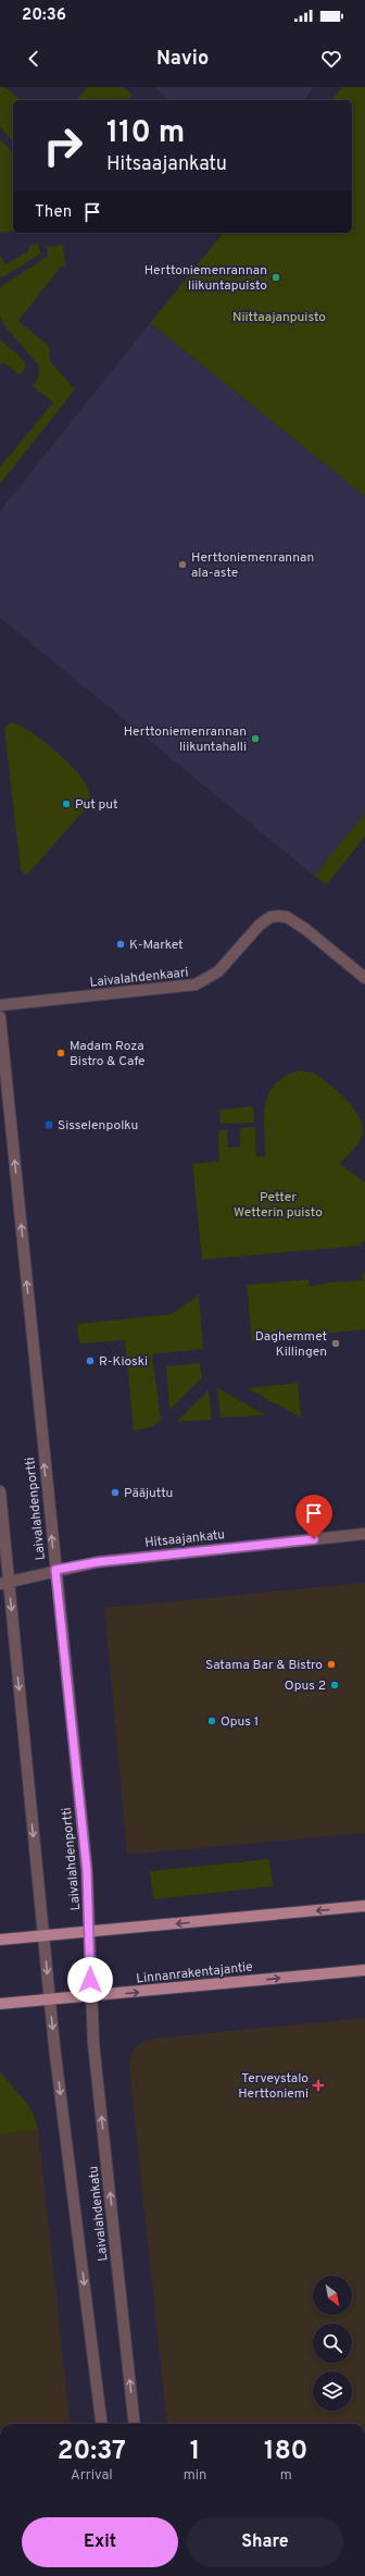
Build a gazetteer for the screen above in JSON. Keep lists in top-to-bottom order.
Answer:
{
  "streets": {
    "main road": ["Linnanrakentajantie"],
    "street": [
      "Laivalahdenkaari",
      "Laivalahdenportti",
      "Hitsaajankatu",
      "Laivalahdenkatu"
    ]
  },
  "crossings": [
    ["Laivalahdenportti", "Hitsaajankatu"],
    ["Laivalahdenportti", "Linnanrakentajantie"],
    ["Laivalahdenportti", "Laivalahdenkatu"],
    ["Linnanrakentajantie", "Laivalahdenkatu"]
  ],
  "one_way": ["Laivalahdenportti"],
  "parks": ["Niittaajanpuisto", "Petter Wetterin puisto"],
  "places": {
    "other": [
      "Herttoniemenrannan liikuntapuisto",
      "Herttoniemenrannan ala-aste",
      "Herttoniemenrannan liikuntahalli",
      "Put put",
      "K-Market",
      "Madam Roza Bistro & Cafe",
      "Daghemmet Killingen",
      "R-Kioski",
      "Pääjuttu",
      "Satama Bar & Bistro",
      "Opus 2",
      "Opus 1"
    ],
    "transit": ["Sisselenpolku"],
    "health": ["Terveystalo Herttoniemi"]
  },
  "north": "bottom right",
  "page": {
    "status": "20:36",
    "header": "Navio",
    "turn": ["110 m", "Hitsaajankatu"],
    "then": "Then",
    "eta": [
      "20:37",
      "Arrival",
      "1",
      "min",
      "180",
      "m"
    ],
    "buttons": ["Exit", "Share"]
  }
}
